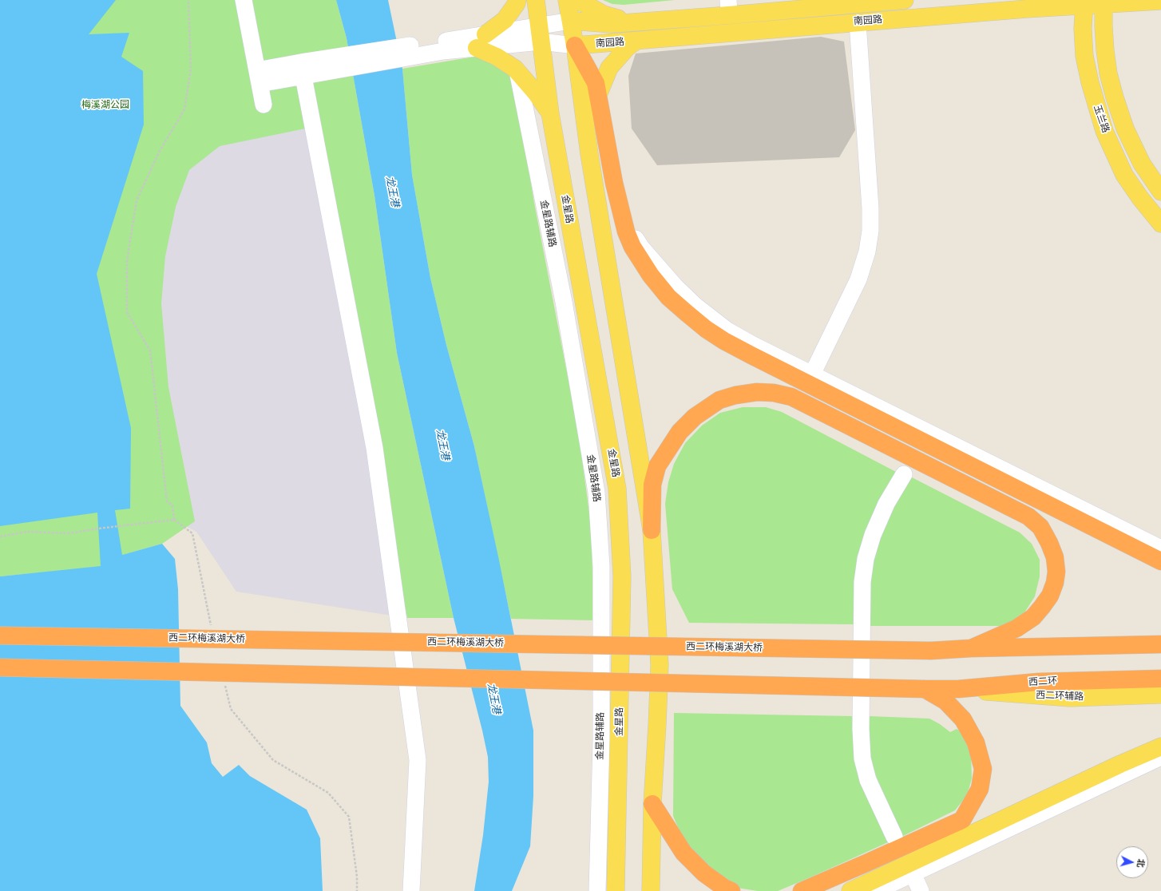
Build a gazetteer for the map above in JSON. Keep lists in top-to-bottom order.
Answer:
{
  "streets": {
    "highway": ["西二环梅溪湖大桥", "西二环"],
    "main road": [
      "南园路",
      "玉兰路",
      "金星路",
      "西二环辅路"
    ],
    "street": ["金星路辅路"]
  },
  "crossings": [
    ["南园路", "玉兰路"],
    ["西二环", "西二环辅路"]
  ],
  "water": ["龙王港"],
  "parks": ["梅溪湖公园"],
  "north": "right"
}
